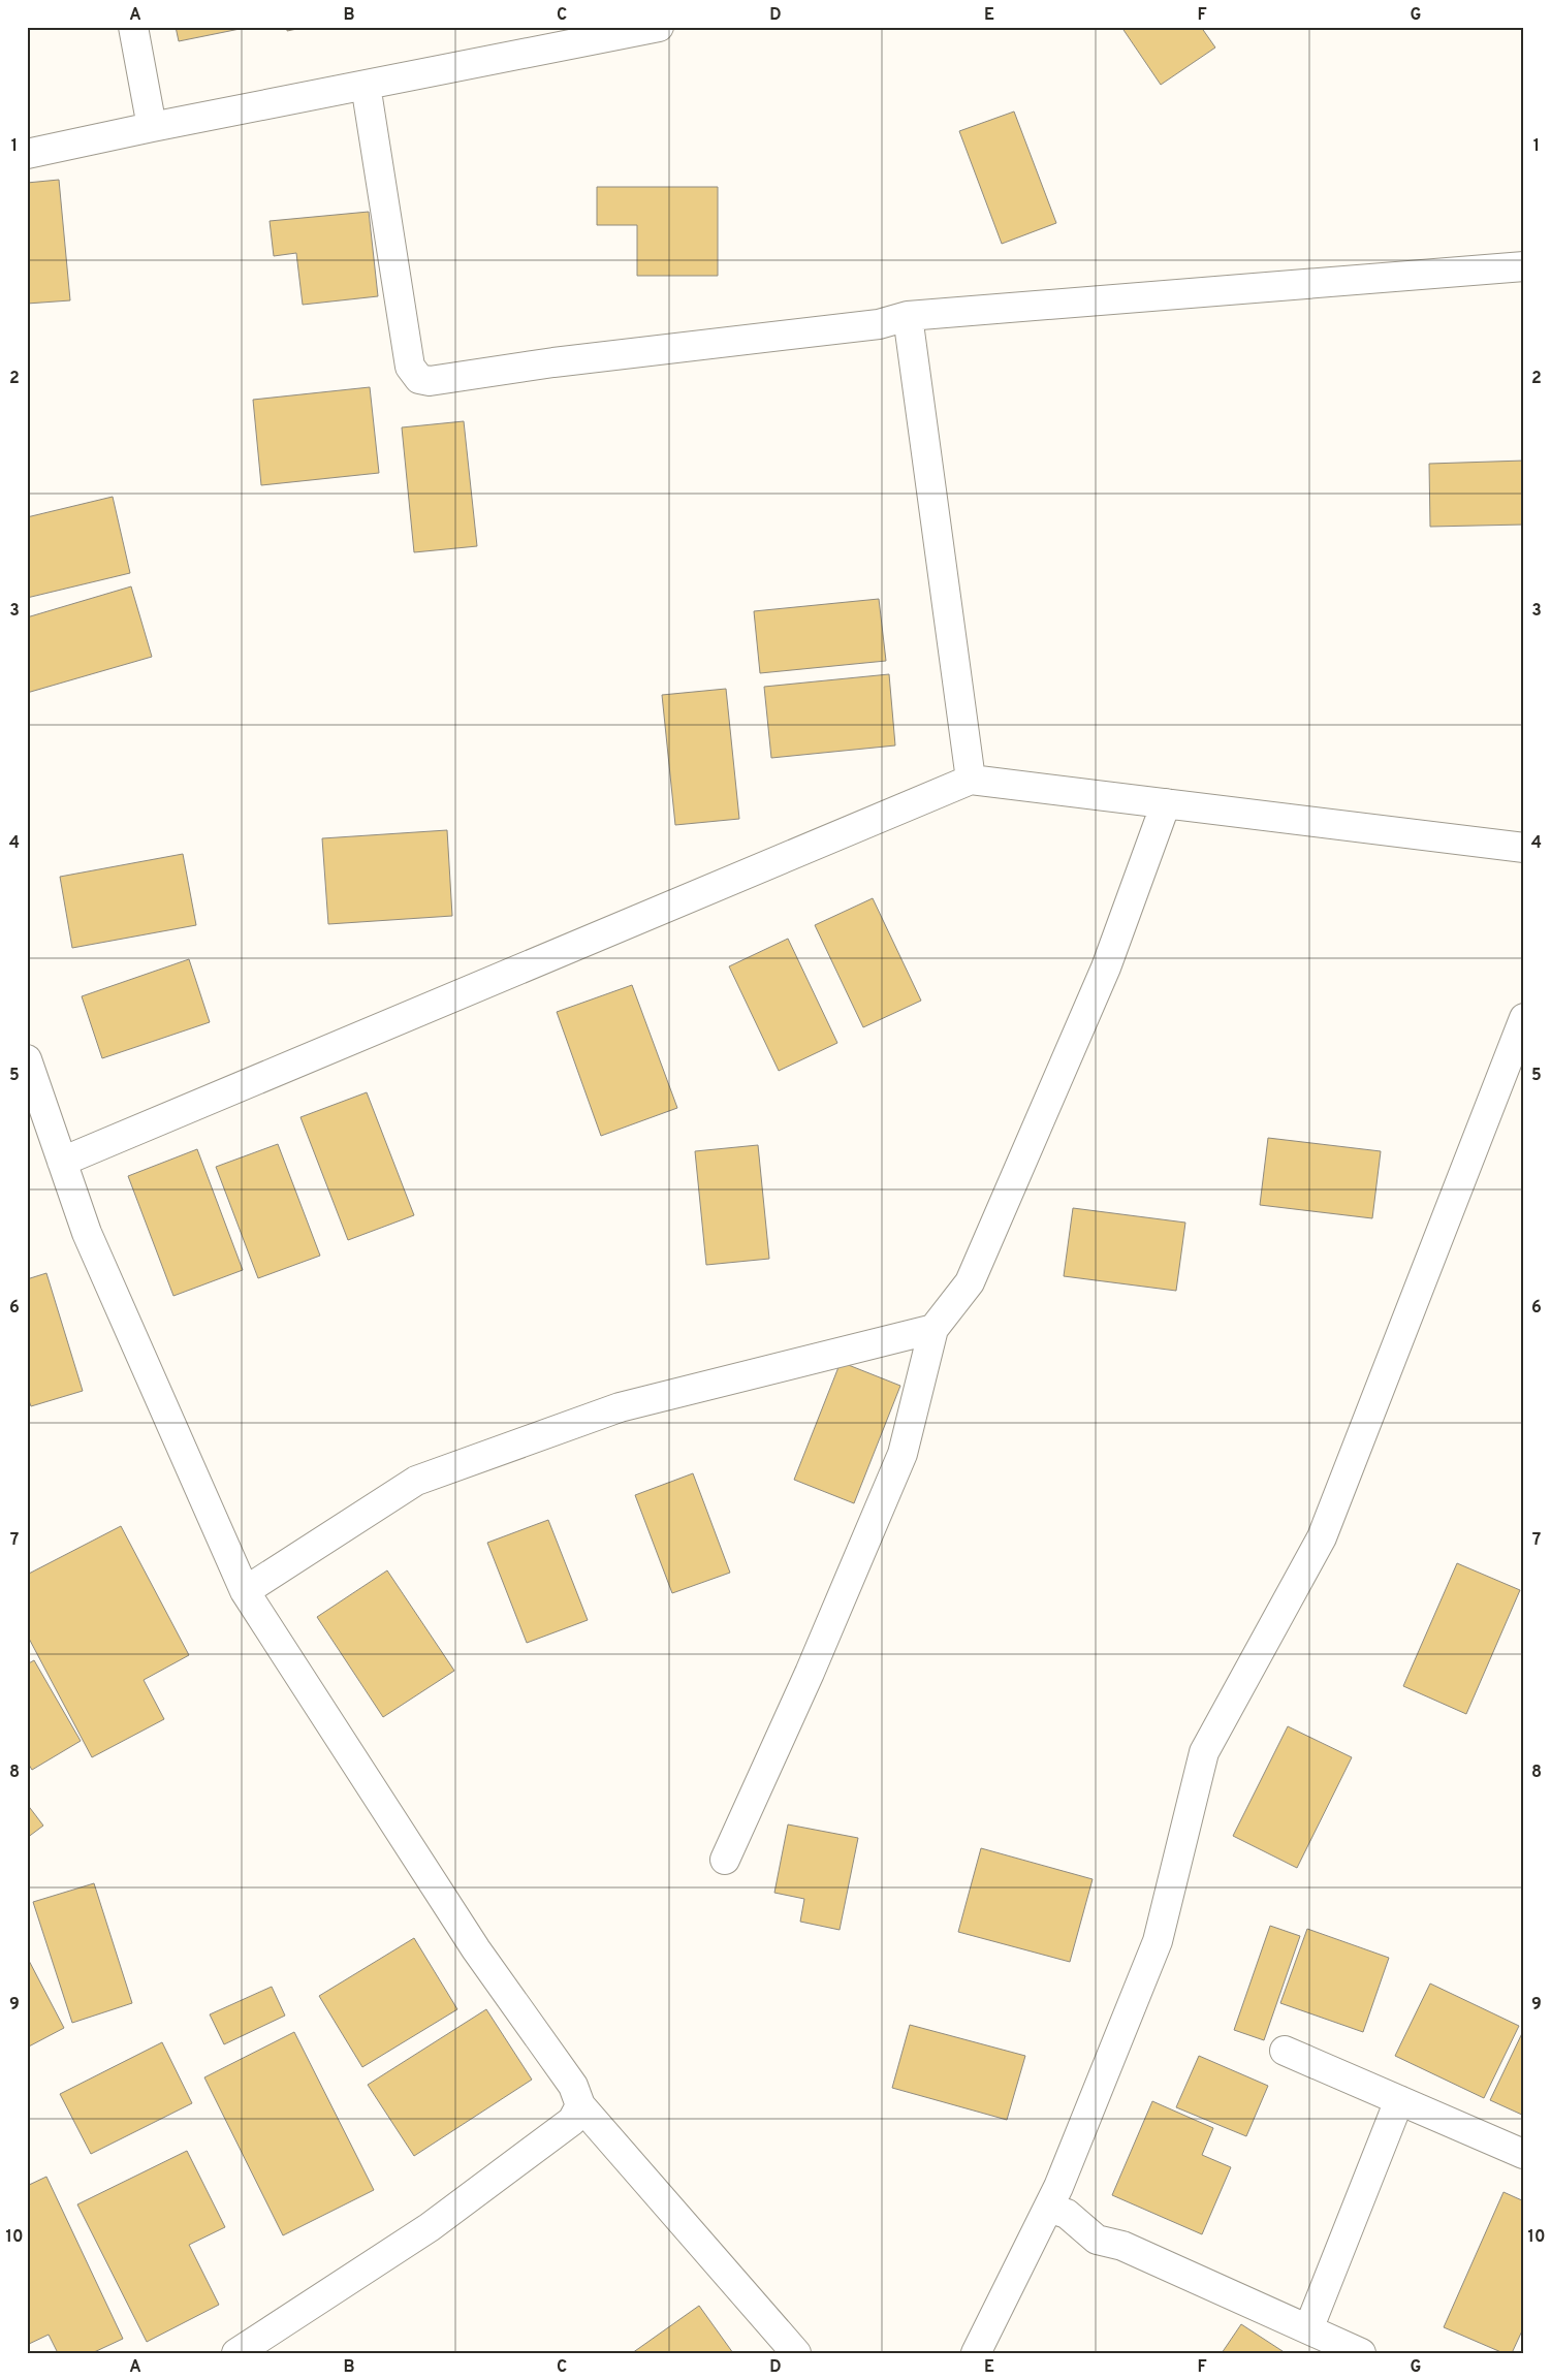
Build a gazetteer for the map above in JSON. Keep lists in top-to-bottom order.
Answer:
{
  "grid": {
    "columns": [
      "A",
      "B",
      "C",
      "D",
      "E",
      "F",
      "G"
    ],
    "rows": [
      "1",
      "2",
      "3",
      "4",
      "5",
      "6",
      "7",
      "8",
      "9",
      "10"
    ]
  }
}
